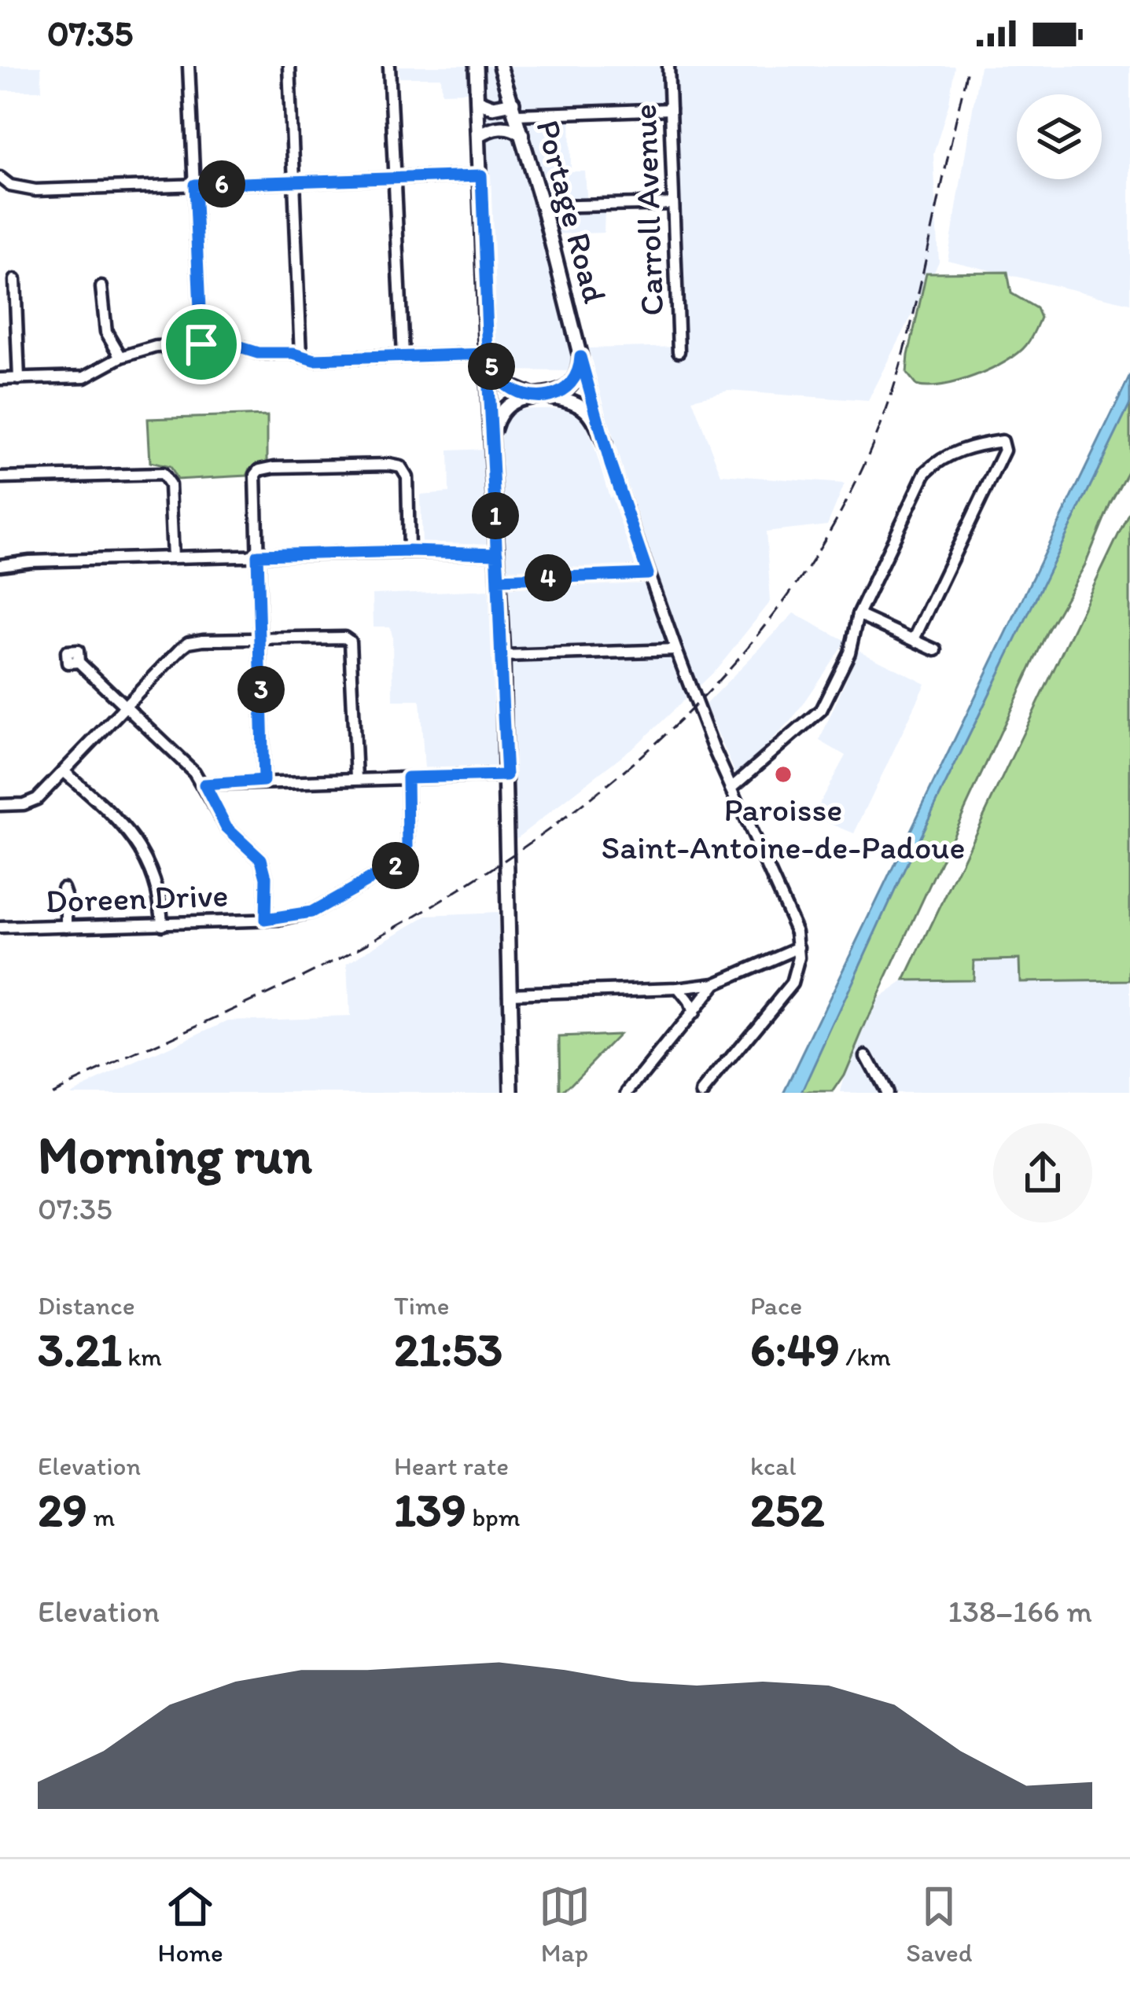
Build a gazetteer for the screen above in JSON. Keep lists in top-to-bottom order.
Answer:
{
  "streets": {
    "main road": ["Portage Road"],
    "street": ["Carroll Avenue", "Doreen Drive"]
  },
  "places": ["Paroisse Saint-Antoine-de-Padoue"],
  "page": {
    "status": "07:35",
    "pins": [
      "6",
      "5",
      "1",
      "4",
      "3",
      "2"
    ],
    "heading": ["Morning run", "07:35"],
    "stats": [
      ["Distance", "3.21 km"],
      ["Time", "21:53"],
      ["Pace", "6:49 /km"],
      ["Elevation", "29 m"],
      ["Heart rate", "139 bpm"],
      ["kcal", "252"]
    ],
    "chart": ["Elevation", "138–166 m"],
    "tabs": ["Home", "Map", "Saved"]
  }
}
